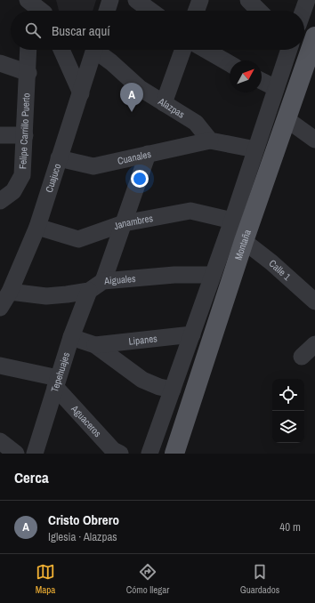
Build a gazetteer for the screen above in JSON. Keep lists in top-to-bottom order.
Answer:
{
  "streets": {
    "main road": ["Montaña"],
    "street": [
      "Alazpas",
      "Felipe Carrillo Puerto",
      "Cuanales",
      "Cuajuco",
      "Janambres",
      "Calle 1",
      "Aiguales",
      "Lipanes",
      "Tepehuajes",
      "Aguaceros"
    ]
  },
  "crossings": [
    ["Alazpas", "Cuanales"],
    ["Cuanales", "Cuajuco"],
    ["Cuajuco", "Janambres"],
    ["Cuajuco", "Aiguales"],
    ["Janambres", "Montaña"],
    ["Montaña", "Calle 1"],
    ["Montaña", "Aiguales"],
    ["Montaña", "Lipanes"],
    ["Aiguales", "Tepehuajes"],
    ["Lipanes", "Tepehuajes"],
    ["Tepehuajes", "Aguaceros"]
  ],
  "north": "top right",
  "page": {
    "search": "Buscar aquí",
    "pins": "A",
    "heading": "Cerca",
    "list": [
      {
        "mark": "A",
        "name": "Cristo Obrero",
        "note": "Iglesia · Alazpas",
        "value": "40 m"
      }
    ],
    "nav": ["Mapa", "Cómo llegar", "Guardados"]
  }
}
